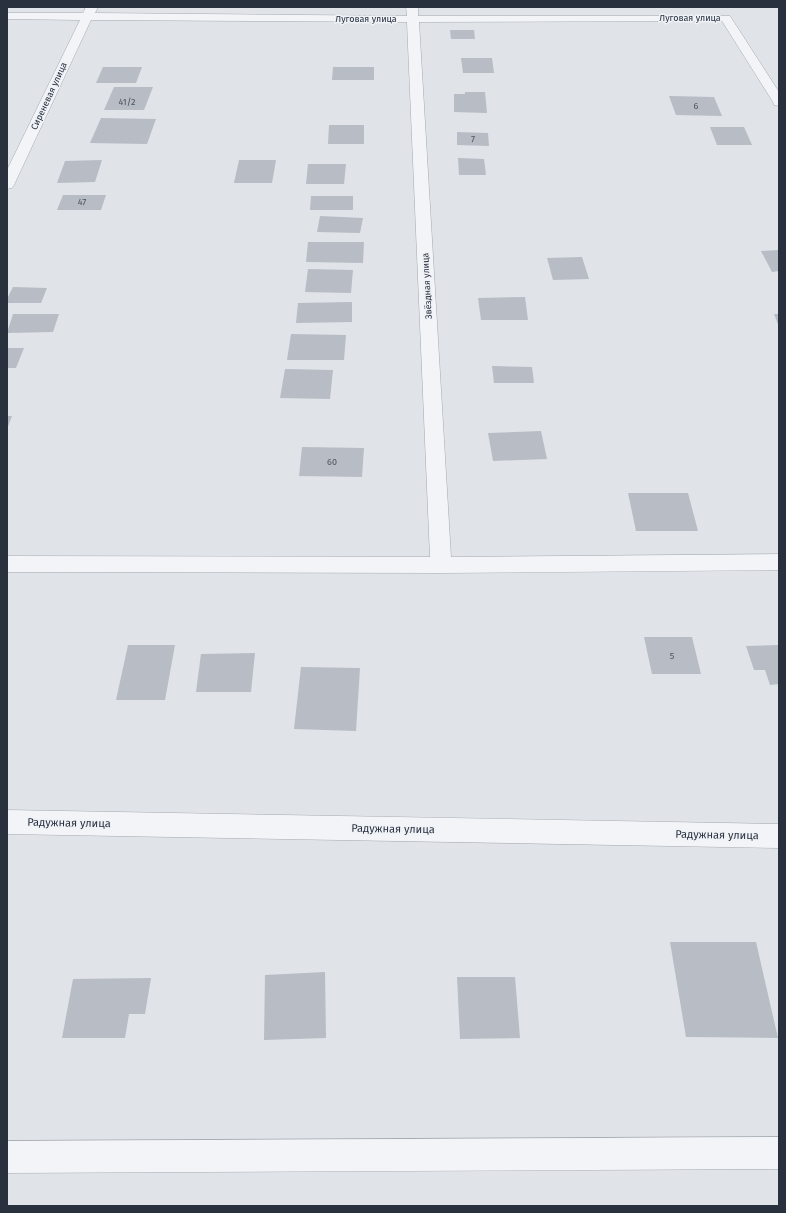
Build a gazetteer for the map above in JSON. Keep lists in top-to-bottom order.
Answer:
{
  "streets": {
    "street": [
      "Луговая улица",
      "Сиреневая улица",
      "Звёздная улица",
      "Радужная улица"
    ]
  },
  "crossings": [
    ["Луговая улица", "Сиреневая улица"],
    ["Луговая улица", "Звёздная улица"]
  ],
  "house_numbers": [
    "41/2",
    "6",
    "7",
    "47",
    "60",
    "5"
  ]
}
